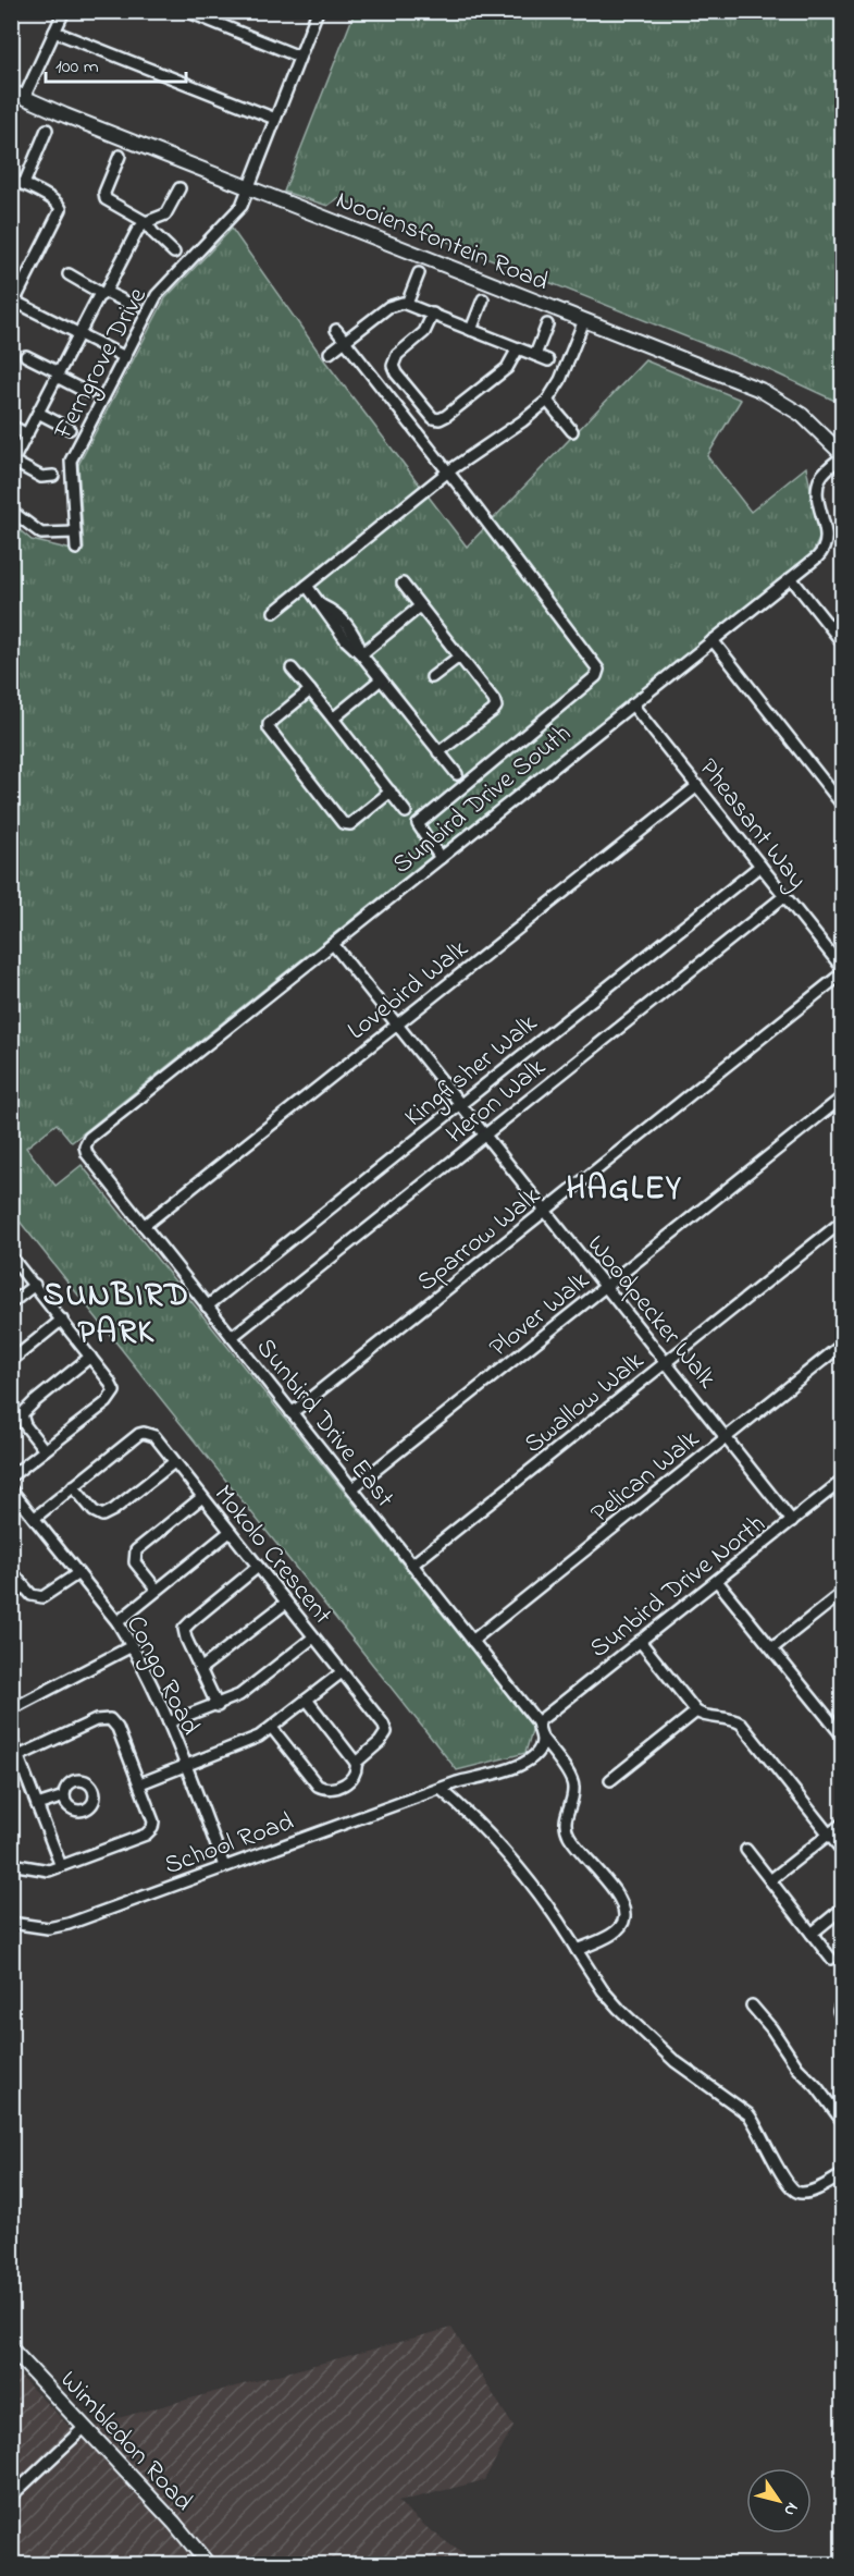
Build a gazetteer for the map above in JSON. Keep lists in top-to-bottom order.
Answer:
{
  "streets": {
    "street": [
      "Nooiensfontein Road",
      "Ferngrove Drive",
      "Sunbird Drive South",
      "Pheasant Way",
      "Lovebird Walk",
      "Kingfisher Walk",
      "Heron Walk",
      "Sparrow Walk",
      "Woodpecker Walk",
      "Plover Walk",
      "Swallow Walk",
      "Sunbird Drive East",
      "Pelican Walk",
      "Mokolo Crescent",
      "Sunbird Drive North",
      "Congo Road",
      "School Road",
      "Wimbledon Road"
    ]
  },
  "crossings": [
    ["Nooiensfontein Road", "Ferngrove Drive"],
    ["Nooiensfontein Road", "Sunbird Drive South"],
    ["Sunbird Drive South", "Pheasant Way"],
    ["Sunbird Drive South", "Woodpecker Walk"],
    ["Sunbird Drive South", "Sunbird Drive East"],
    ["Pheasant Way", "Lovebird Walk"],
    ["Pheasant Way", "Kingfisher Walk"],
    ["Pheasant Way", "Heron Walk"],
    ["Lovebird Walk", "Woodpecker Walk"],
    ["Lovebird Walk", "Sunbird Drive East"],
    ["Kingfisher Walk", "Woodpecker Walk"],
    ["Kingfisher Walk", "Sunbird Drive East"],
    ["Heron Walk", "Woodpecker Walk"],
    ["Heron Walk", "Sunbird Drive East"],
    ["Sparrow Walk", "Woodpecker Walk"],
    ["Sparrow Walk", "Sunbird Drive East"],
    ["Woodpecker Walk", "Plover Walk"],
    ["Woodpecker Walk", "Swallow Walk"],
    ["Woodpecker Walk", "Pelican Walk"],
    ["Woodpecker Walk", "Sunbird Drive North"],
    ["Plover Walk", "Sunbird Drive East"],
    ["Swallow Walk", "Sunbird Drive East"],
    ["Sunbird Drive East", "Pelican Walk"],
    ["Sunbird Drive East", "Sunbird Drive North"],
    ["Mokolo Crescent", "Congo Road"],
    ["Congo Road", "School Road"]
  ],
  "districts": ["HAGLEY", "SUNBIRD PARK"],
  "scale_bar": "100 m",
  "north": "bottom right"
}
